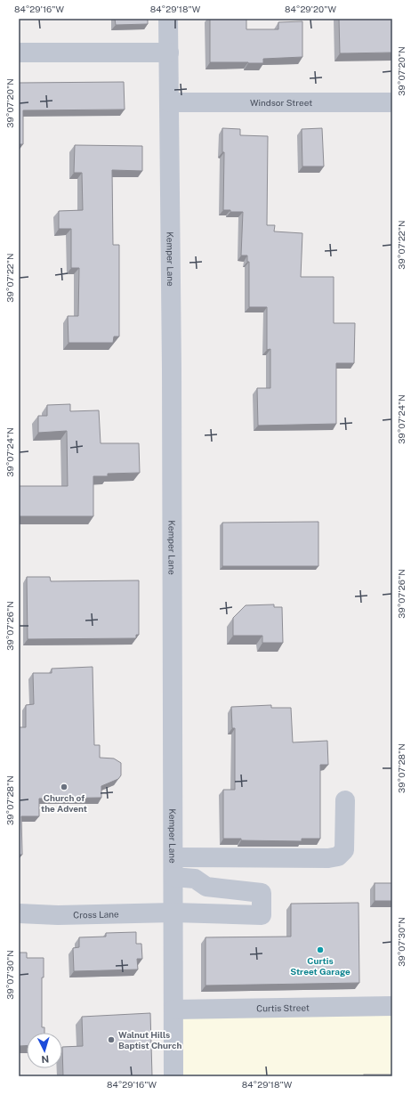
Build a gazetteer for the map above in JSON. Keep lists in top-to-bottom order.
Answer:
{
  "streets": {
    "street": [
      "Windsor Street",
      "Kemper Lane",
      "Cross Lane",
      "Curtis Street"
    ]
  },
  "crossings": [
    ["Windsor Street", "Kemper Lane"],
    ["Kemper Lane", "Cross Lane"],
    ["Kemper Lane", "Curtis Street"]
  ],
  "places": ["Church of the Advent", "Curtis Street Garage", "Walnut Hills Baptist Church"],
  "north": "bottom",
  "coordinates": [
    "84°29'16\"W",
    "84°29'18\"W",
    "84°29'20\"W",
    "39°07'20\"N",
    "39°07'22\"N",
    "39°07'24\"N",
    "39°07'26\"N",
    "39°07'28\"N",
    "39°07'30\"N"
  ]
}
